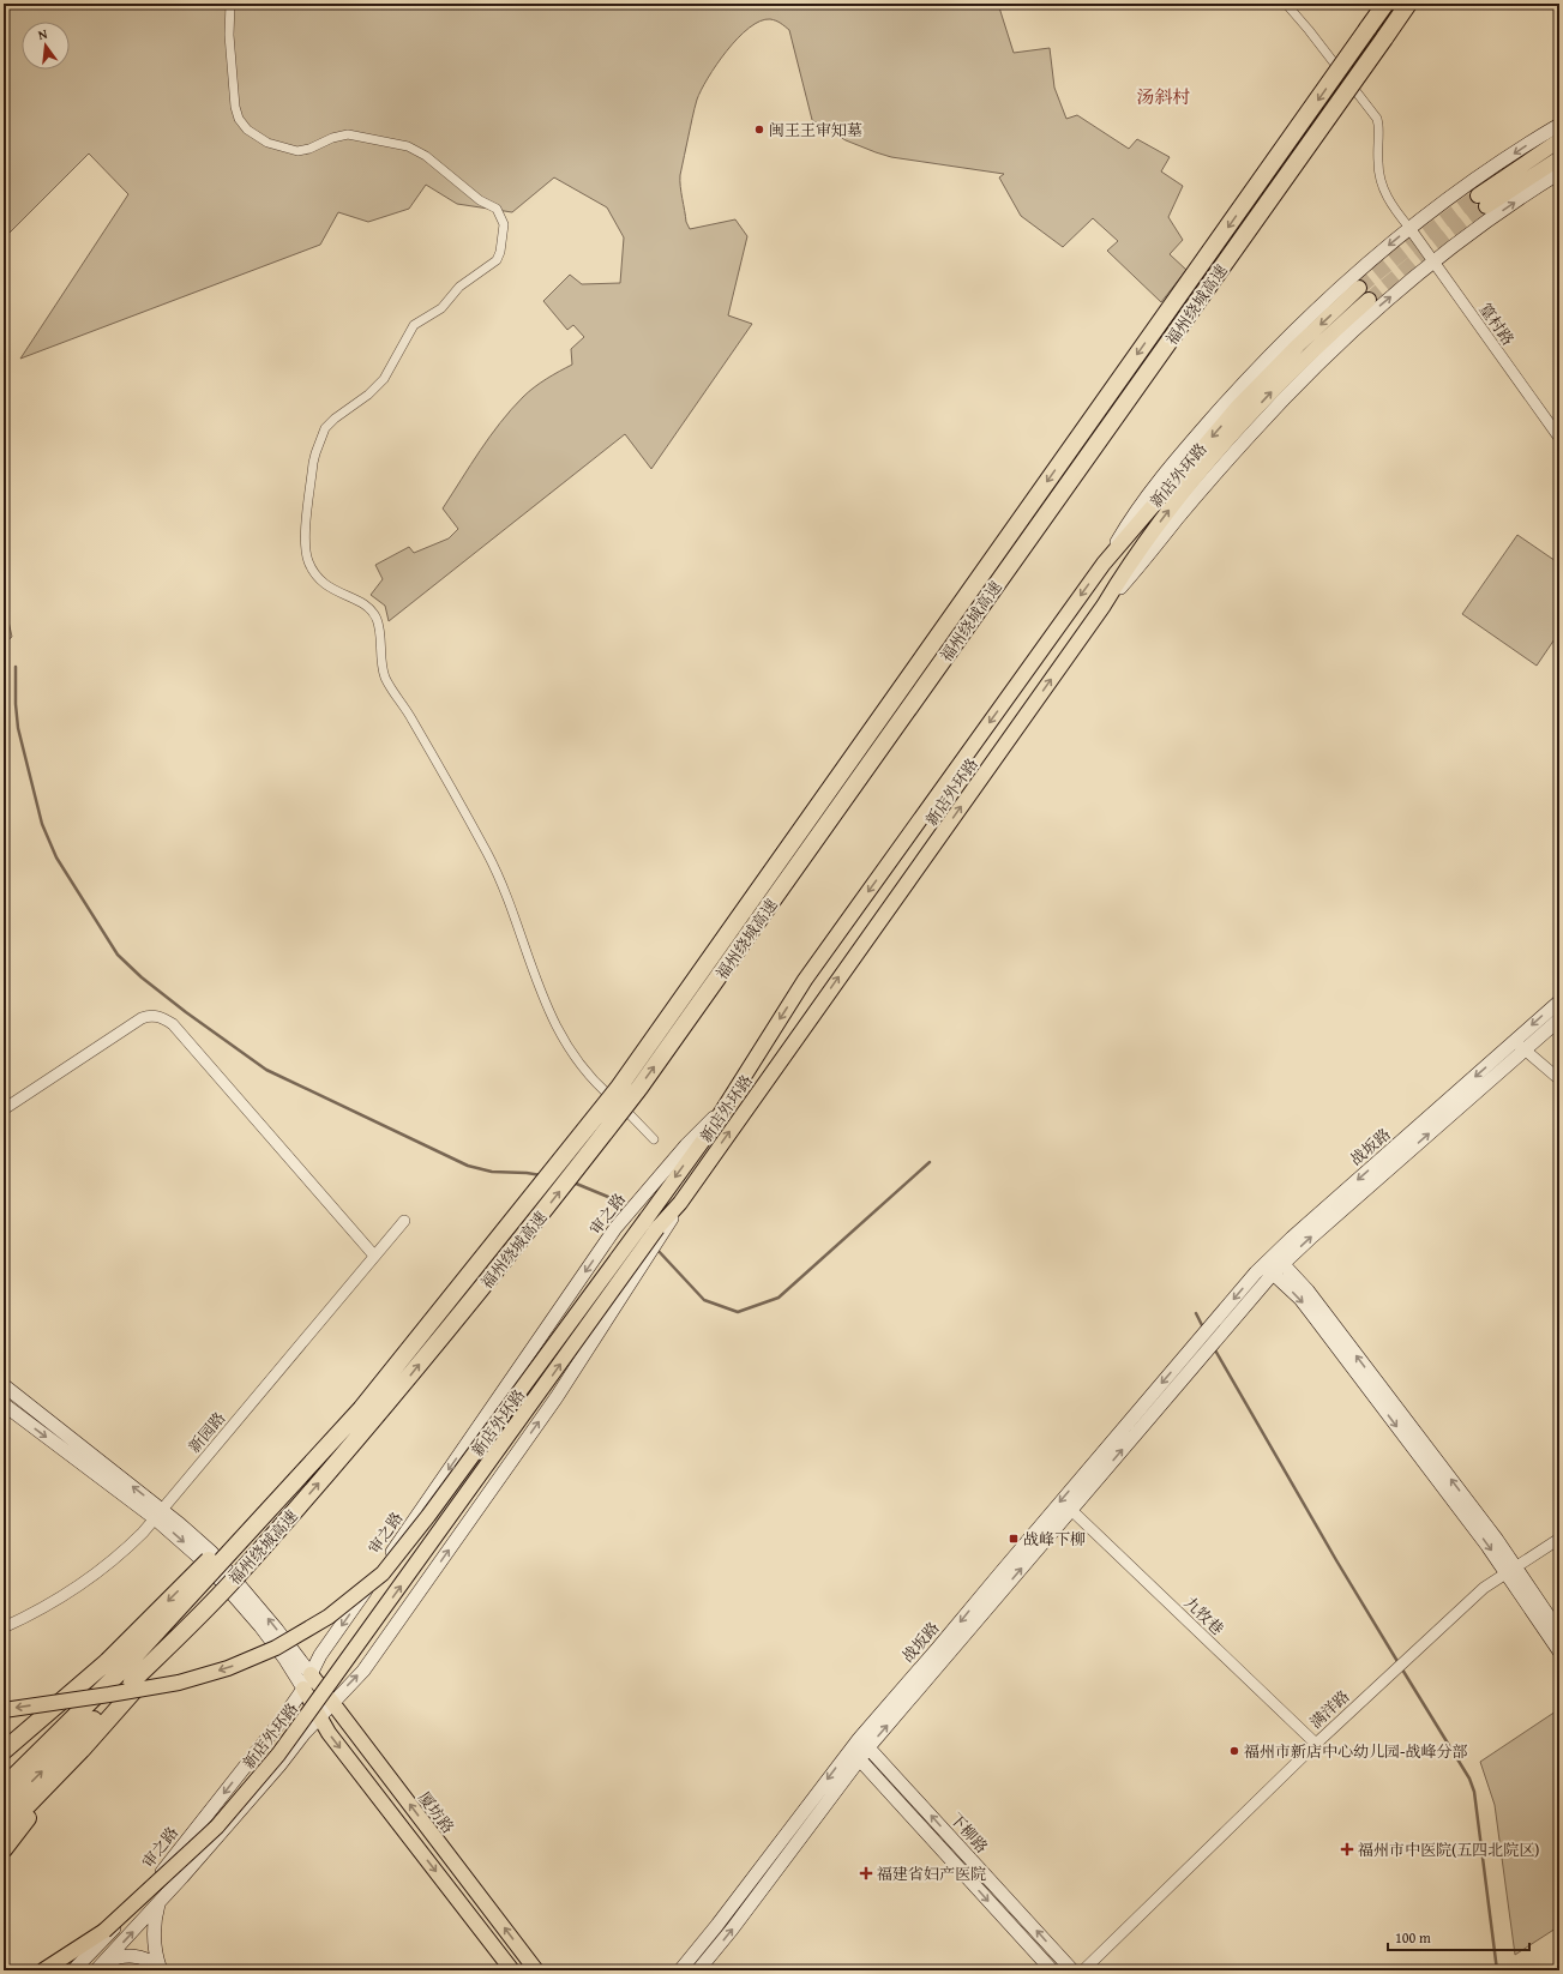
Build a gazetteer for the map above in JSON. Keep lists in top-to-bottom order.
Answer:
{
  "streets": {
    "highway": ["福州绕城高速"],
    "main road": [
      "新店外环路",
      "战坂路",
      "审之路",
      "厦坊路",
      "下柳路"
    ],
    "street": [
      "篁村路",
      "新园路",
      "九牧巷",
      "满洋路"
    ]
  },
  "crossings": [
    ["新店外环路", "审之路"],
    ["战坂路", "九牧巷"],
    ["战坂路", "下柳路"],
    ["审之路", "厦坊路"],
    ["九牧巷", "满洋路"]
  ],
  "districts": ["汤斜村"],
  "places": {
    "other": ["闽王王审知墓", "福州市新店中心幼儿园-战峰分部"],
    "transit": ["战峰下柳"],
    "health": ["福州市中医院(五四北院区)", "福建省妇产医院"]
  },
  "scale_bar": "100 m",
  "north": "top"
}
